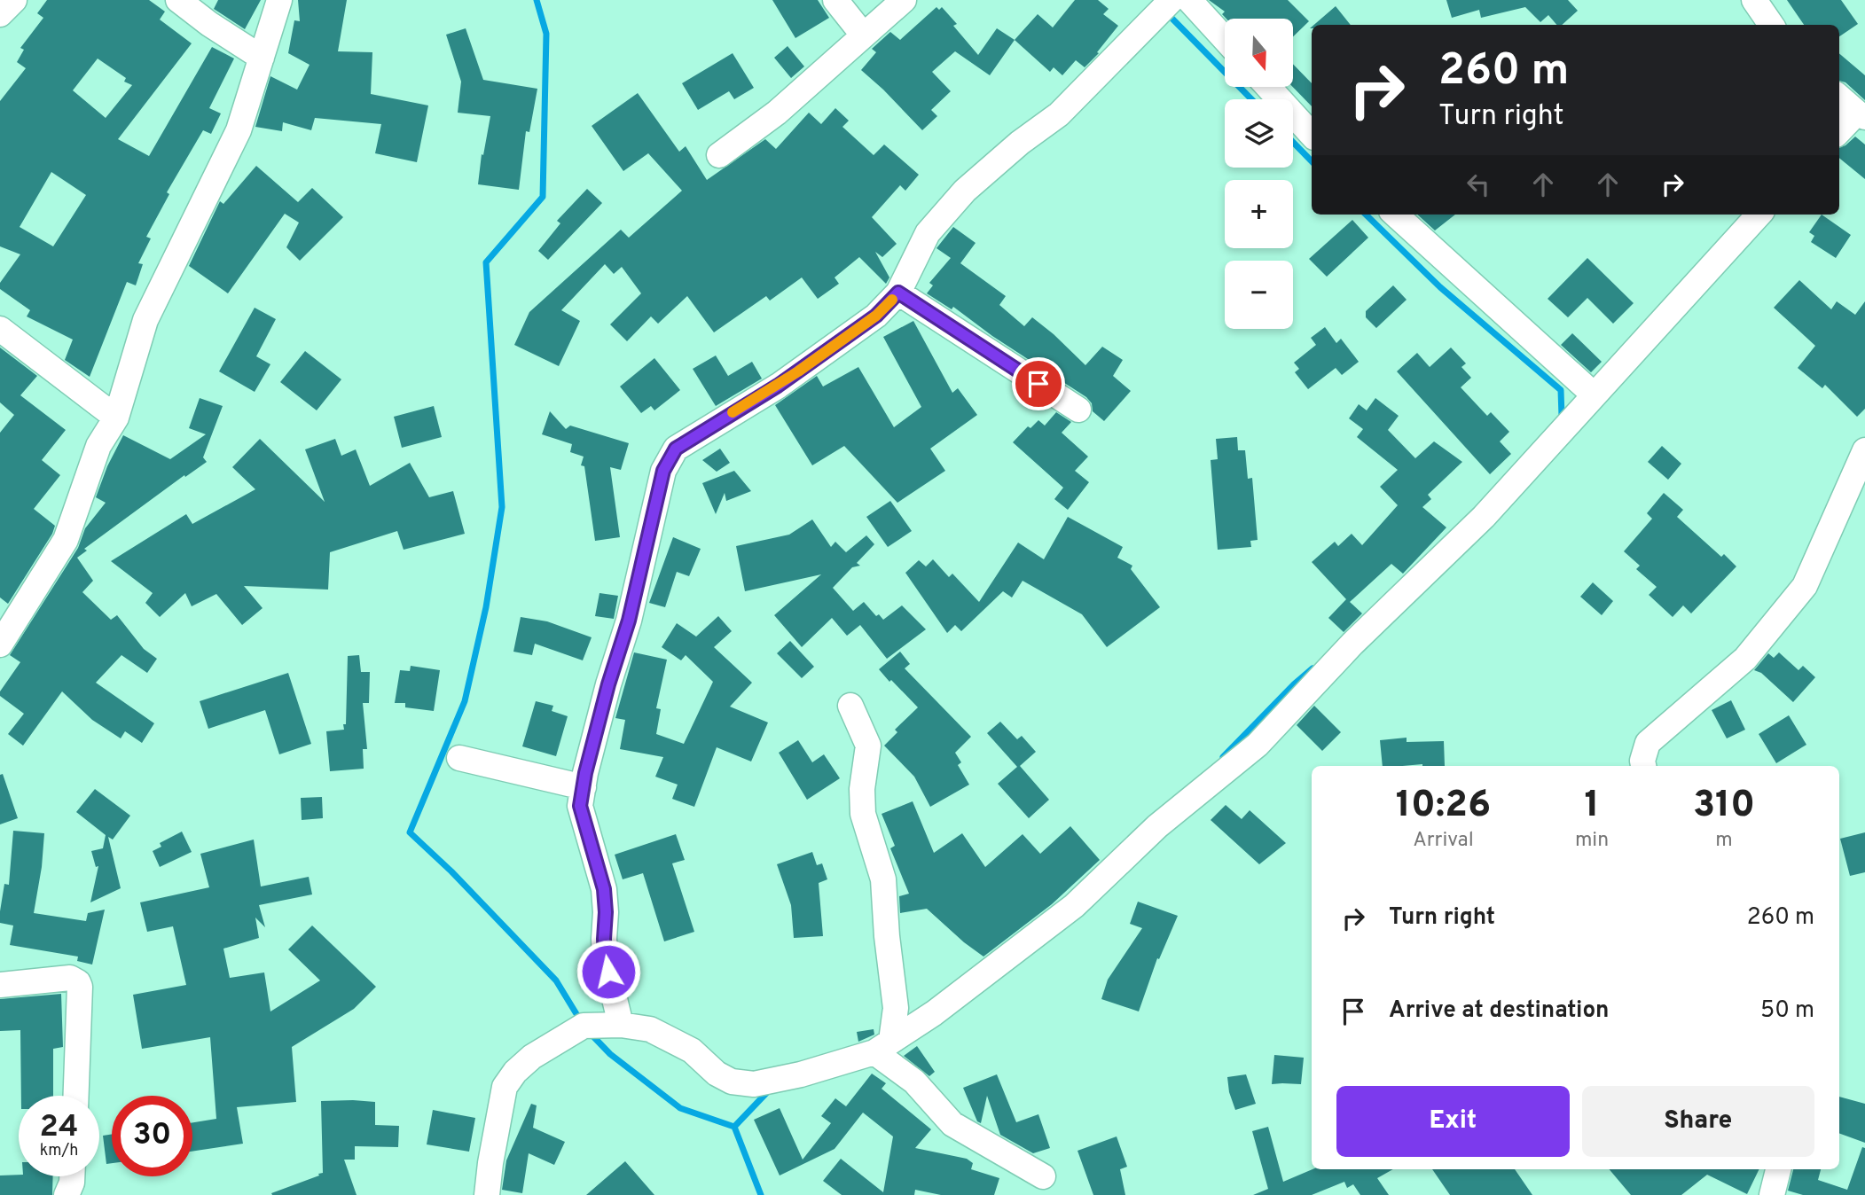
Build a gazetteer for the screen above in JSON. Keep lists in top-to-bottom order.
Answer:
{
  "north": "bottom",
  "page": {
    "map_buttons": ["+", "−"],
    "turn": ["260 m", "Turn right"],
    "eta": [
      "10:26",
      "Arrival",
      "1",
      "min",
      "310",
      "m"
    ],
    "list": [
      {
        "name": "Turn right",
        "value": "260 m"
      },
      {
        "name": "Arrive at destination",
        "value": "50 m"
      }
    ],
    "buttons": ["Exit", "Share"],
    "speed": "24 km/h",
    "limit": "30"
  }
}
